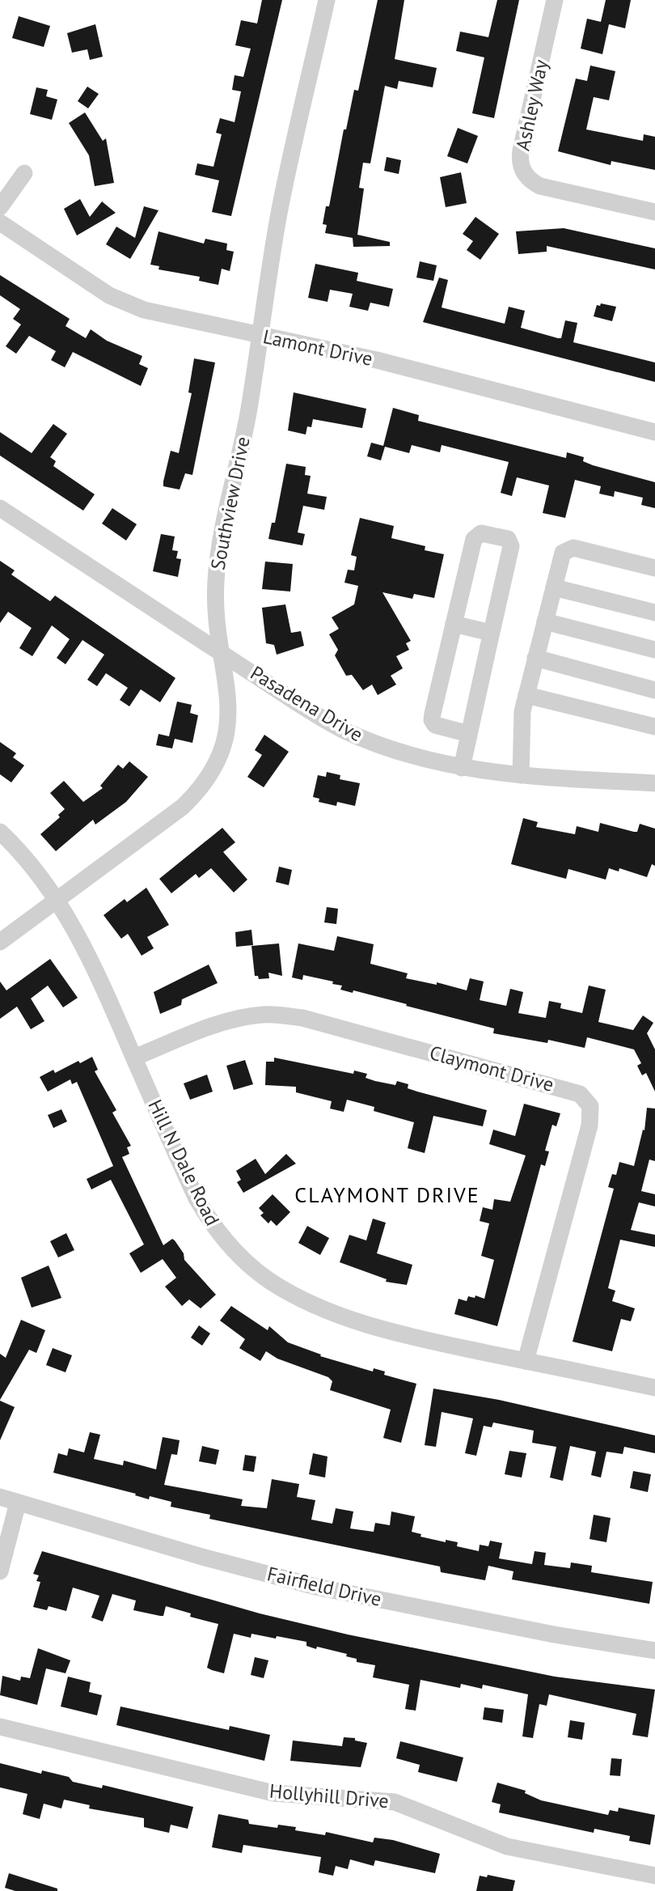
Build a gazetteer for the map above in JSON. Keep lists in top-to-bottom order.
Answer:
{
  "streets": {
    "street": [
      "Ashley Way",
      "Lamont Drive",
      "Southview Drive",
      "Pasadena Drive",
      "Claymont Drive",
      "Hill N Dale Road",
      "Fairfield Drive",
      "Hollyhill Drive"
    ]
  },
  "crossings": [
    ["Lamont Drive", "Southview Drive"],
    ["Southview Drive", "Pasadena Drive"],
    ["Southview Drive", "Hill N Dale Road"],
    ["Claymont Drive", "Hill N Dale Road"]
  ],
  "districts": ["CLAYMONT DRIVE"]
}
